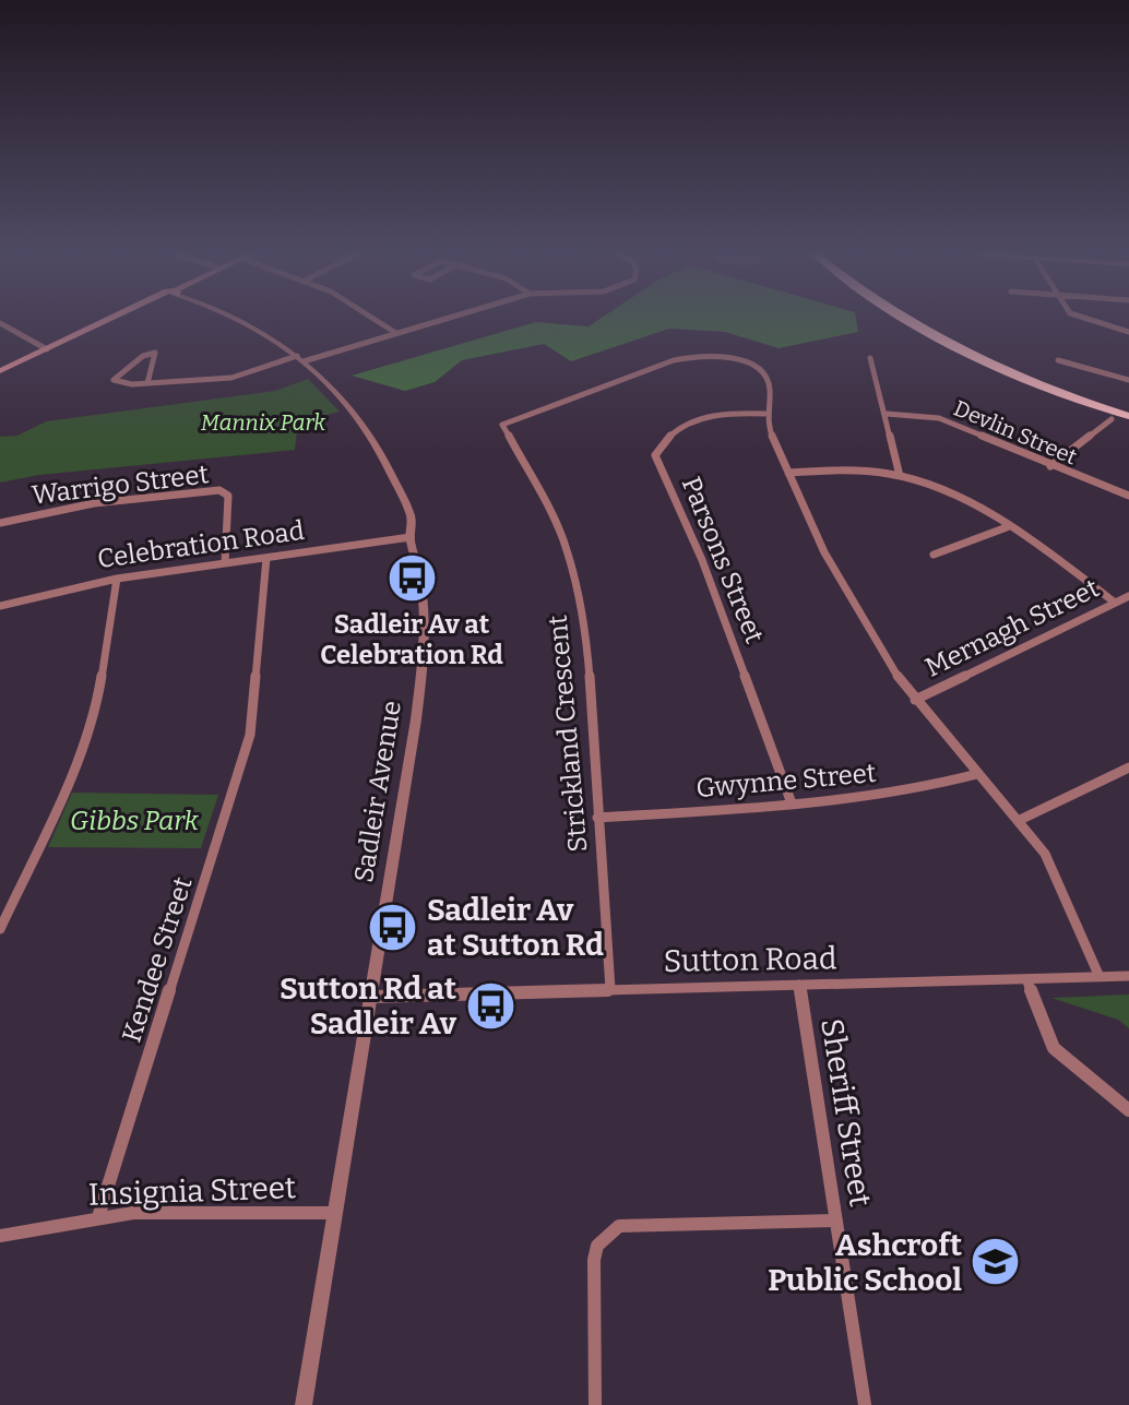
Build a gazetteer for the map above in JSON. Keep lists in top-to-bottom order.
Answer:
{
  "streets": {
    "street": [
      "Devlin Street",
      "Warrigo Street",
      "Celebration Road",
      "Parsons Street",
      "Mernagh Street",
      "Strickland Crescent",
      "Gwynne Street",
      "Sadleir Avenue",
      "Kendee Street",
      "Sutton Road",
      "Sheriff Street",
      "Insignia Street"
    ]
  },
  "crossings": [
    ["Warrigo Street", "Celebration Road"],
    ["Celebration Road", "Sadleir Avenue"],
    ["Celebration Road", "Kendee Street"],
    ["Parsons Street", "Strickland Crescent"],
    ["Parsons Street", "Gwynne Street"],
    ["Mernagh Street", "Strickland Crescent"],
    ["Strickland Crescent", "Gwynne Street"],
    ["Strickland Crescent", "Sutton Road"],
    ["Sadleir Avenue", "Sutton Road"],
    ["Sadleir Avenue", "Insignia Street"],
    ["Kendee Street", "Insignia Street"],
    ["Sutton Road", "Sheriff Street"]
  ],
  "parks": ["Mannix Park", "Gibbs Park"],
  "places": {
    "bus stop": ["Sadleir Av at Celebration Rd", "Sadleir Av at Sutton Rd", "Sutton Rd at Sadleir Av"],
    "school or university": ["Ashcroft Public School"]
  }
}
